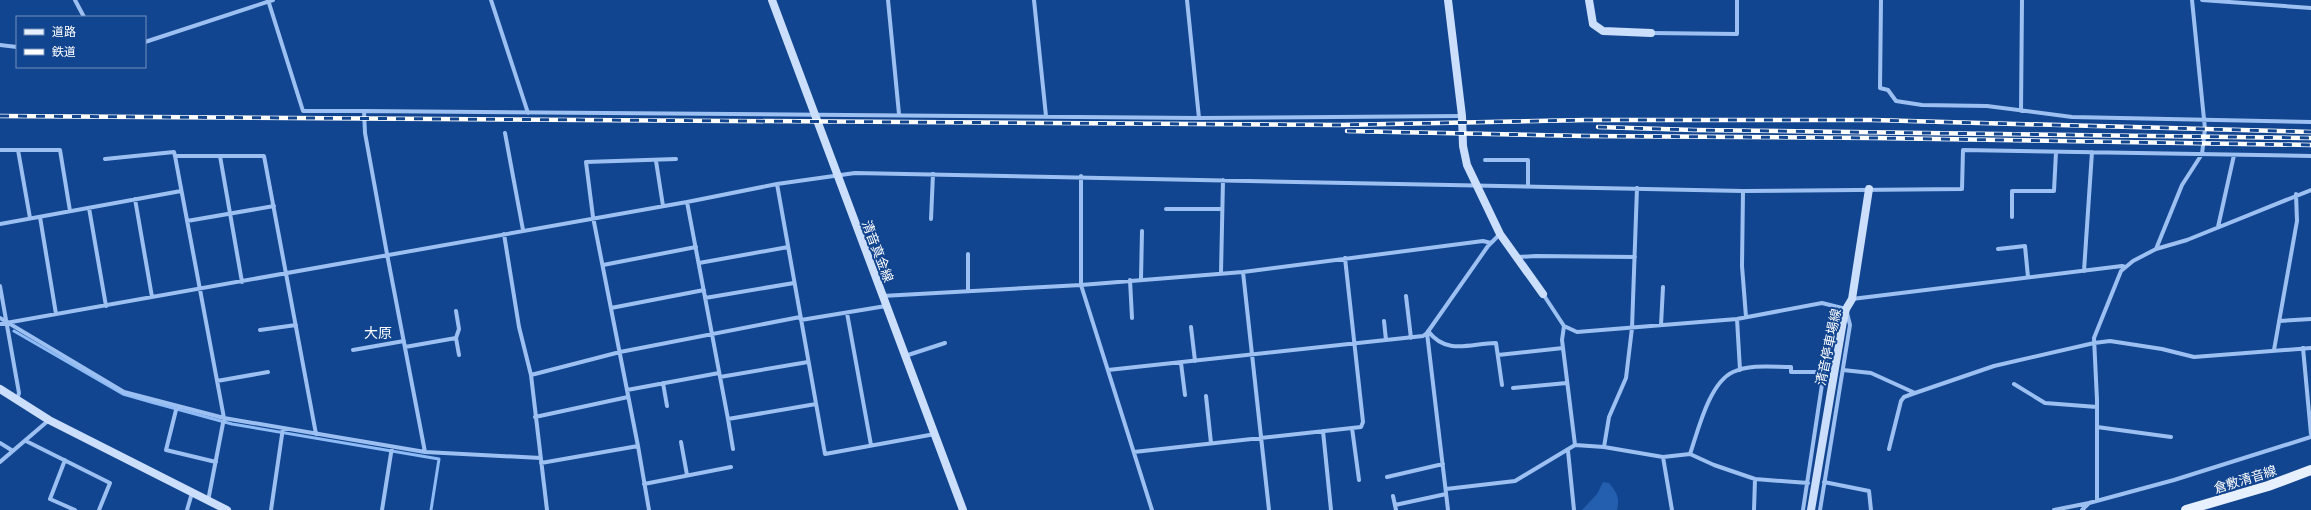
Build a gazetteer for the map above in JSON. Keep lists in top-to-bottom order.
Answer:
{
  "streets": {
    "main road": ["清音真金線", "清音停車場線", "倉敷清音線"]
  },
  "districts": ["大原"],
  "legend": ["道路", "鉄道"]
}
